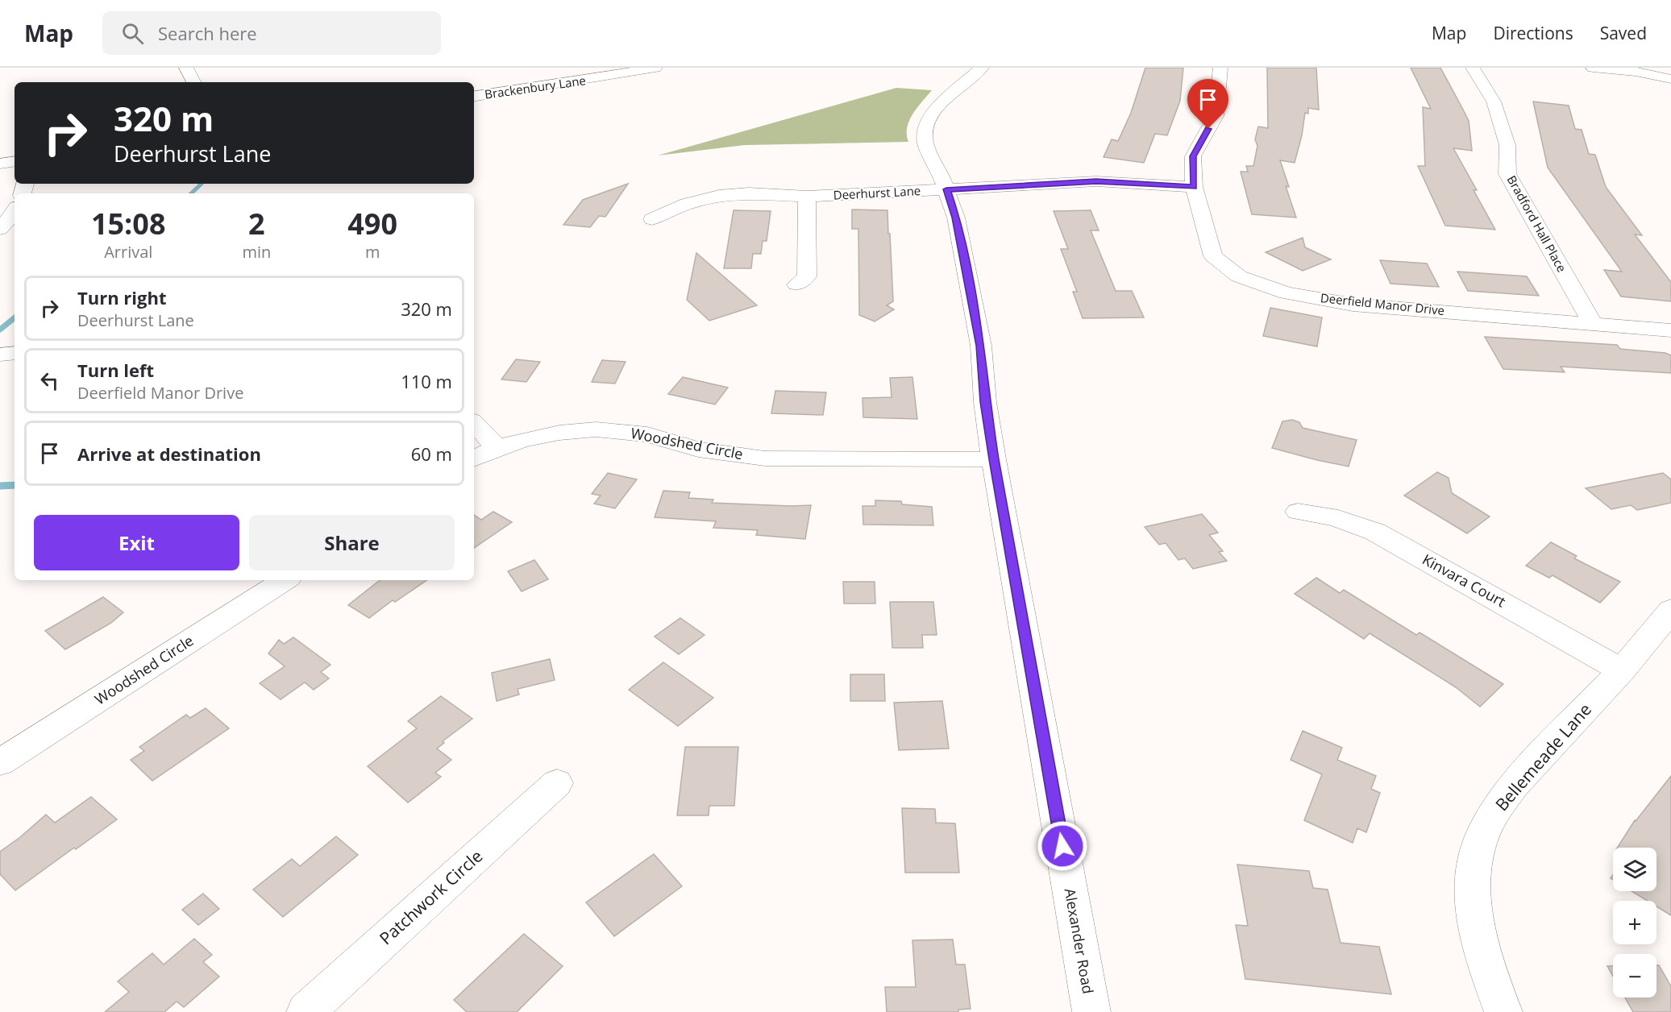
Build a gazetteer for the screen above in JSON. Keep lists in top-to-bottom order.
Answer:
{
  "streets": {
    "street": [
      "Brackenbury Lane",
      "Deerhurst Lane",
      "Bradford Hall Place",
      "Deerfield Manor Drive",
      "Woodshed Circle",
      "Kinvara Court",
      "Bellemeade Lane",
      "Patchwork Circle",
      "Alexander Road"
    ]
  },
  "crossings": [
    ["Deerhurst Lane", "Deerfield Manor Drive"],
    ["Deerhurst Lane", "Alexander Road"],
    ["Bradford Hall Place", "Deerfield Manor Drive"],
    ["Woodshed Circle", "Alexander Road"],
    ["Kinvara Court", "Bellemeade Lane"]
  ],
  "page": {
    "header": "Map",
    "search": "Search here",
    "nav": ["Map", "Directions", "Saved"],
    "turn": ["320 m", "Deerhurst Lane"],
    "eta": [
      "15:08",
      "Arrival",
      "2",
      "min",
      "490",
      "m"
    ],
    "list": [
      {
        "name": "Turn right",
        "note": "Deerhurst Lane",
        "value": "320 m"
      },
      {
        "name": "Turn left",
        "note": "Deerfield Manor Drive",
        "value": "110 m"
      },
      {
        "name": "Arrive at destination",
        "value": "60 m"
      }
    ],
    "buttons": ["Exit", "Share"],
    "map_buttons": ["+", "−"]
  }
}
